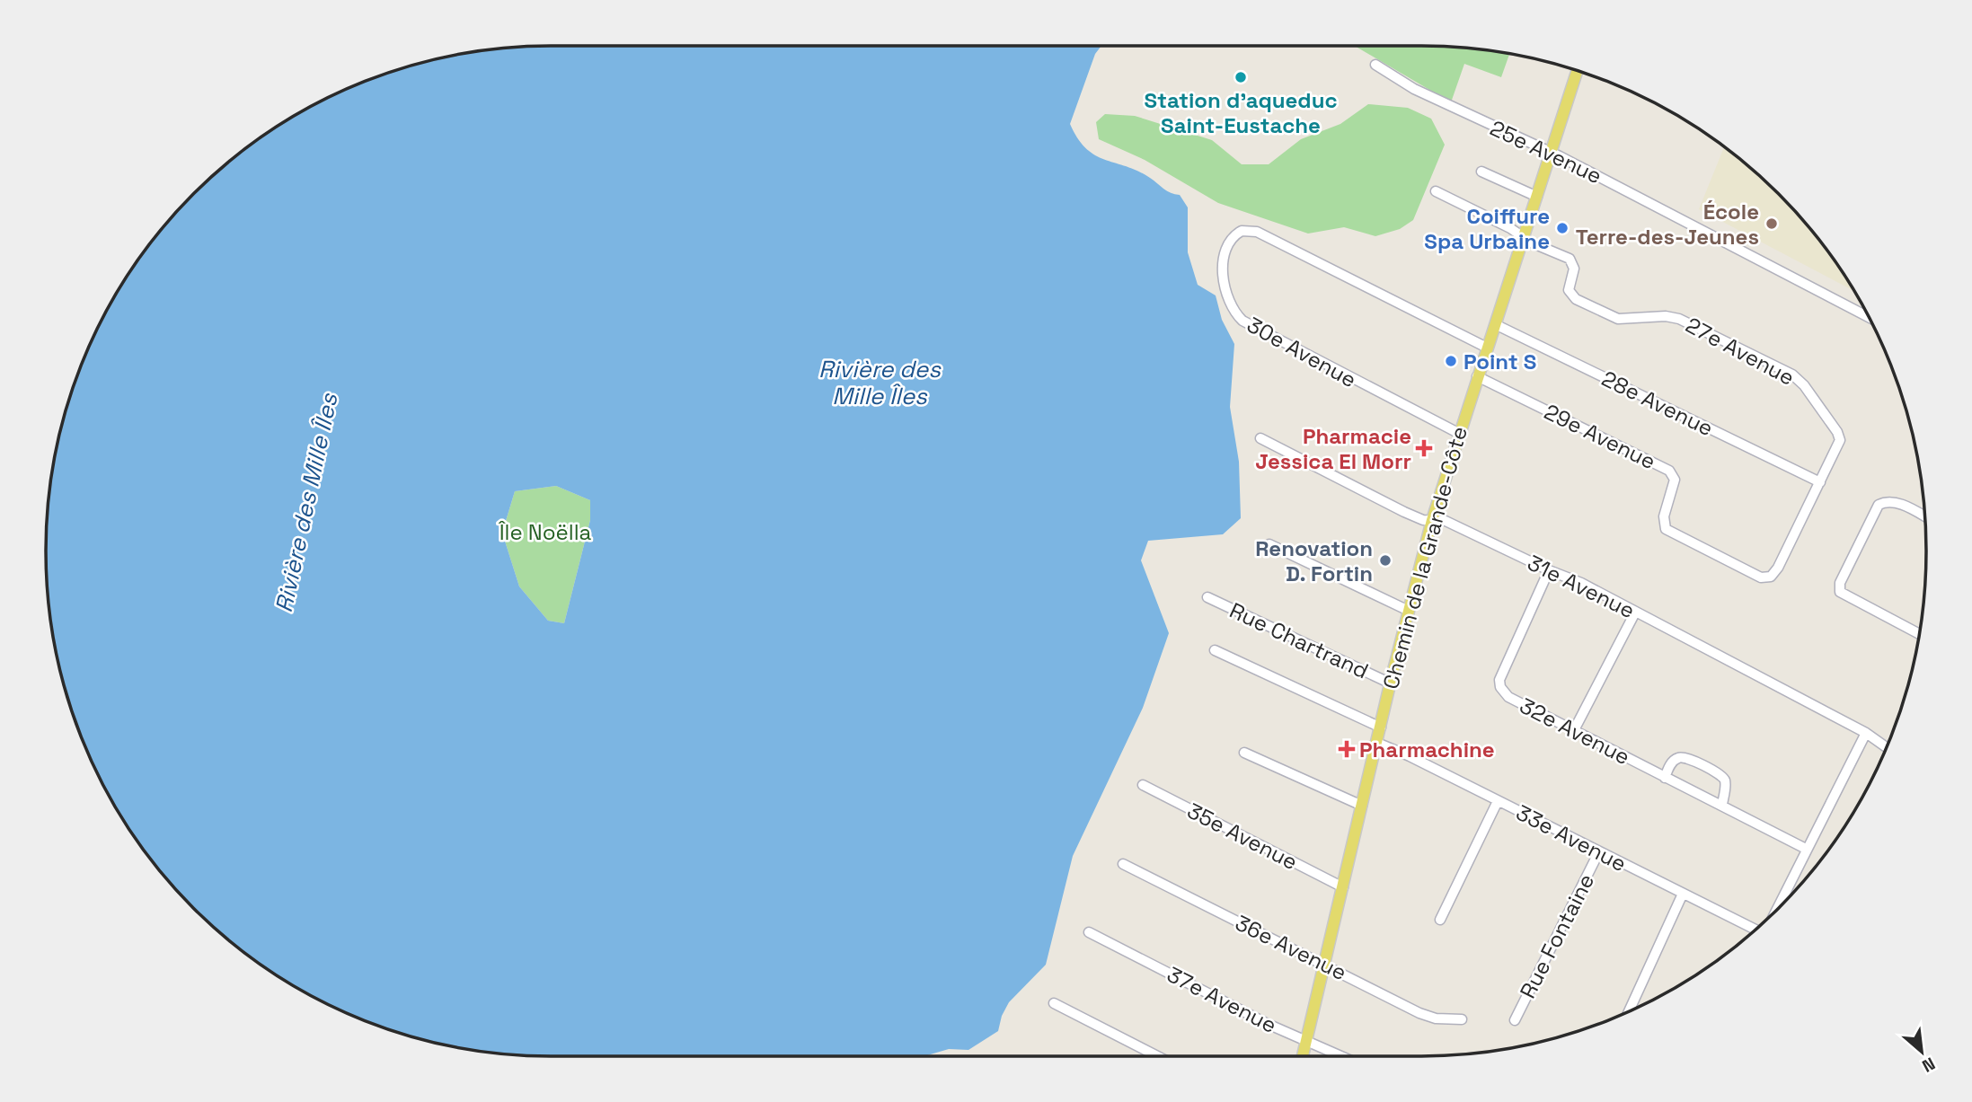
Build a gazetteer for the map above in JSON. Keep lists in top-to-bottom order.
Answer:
{
  "streets": {
    "main road": ["Chemin de la Grande-Côte"],
    "street": [
      "25e Avenue",
      "27e Avenue",
      "30e Avenue",
      "28e Avenue",
      "29e Avenue",
      "31e Avenue",
      "Rue Chartrand",
      "32e Avenue",
      "35e Avenue",
      "33e Avenue",
      "Rue Fontaine",
      "36e Avenue",
      "37e Avenue"
    ]
  },
  "crossings": [
    ["25e Avenue", "Chemin de la Grande-Côte"],
    ["27e Avenue", "28e Avenue"],
    ["27e Avenue", "29e Avenue"],
    ["27e Avenue", "Chemin de la Grande-Côte"],
    ["30e Avenue", "Chemin de la Grande-Côte"],
    ["28e Avenue", "29e Avenue"],
    ["28e Avenue", "Chemin de la Grande-Côte"],
    ["29e Avenue", "Chemin de la Grande-Côte"],
    ["Chemin de la Grande-Côte", "31e Avenue"],
    ["Chemin de la Grande-Côte", "Rue Chartrand"],
    ["Chemin de la Grande-Côte", "35e Avenue"],
    ["Chemin de la Grande-Côte", "33e Avenue"],
    ["Chemin de la Grande-Côte", "36e Avenue"],
    ["Chemin de la Grande-Côte", "37e Avenue"],
    ["31e Avenue", "32e Avenue"],
    ["33e Avenue", "Rue Fontaine"]
  ],
  "water": ["Rivière des Mille Îles"],
  "parks": ["Île Noëlla"],
  "places": {
    "other": [
      "Station d'aqueduc Saint-Eustache",
      "École Terre-des-Jeunes",
      "Coiffure Spa Urbaine",
      "Point S",
      "Renovation D. Fortin"
    ],
    "health": ["Pharmacie Jessica El Morr", "Pharmachine"]
  },
  "north": "bottom right"
}
